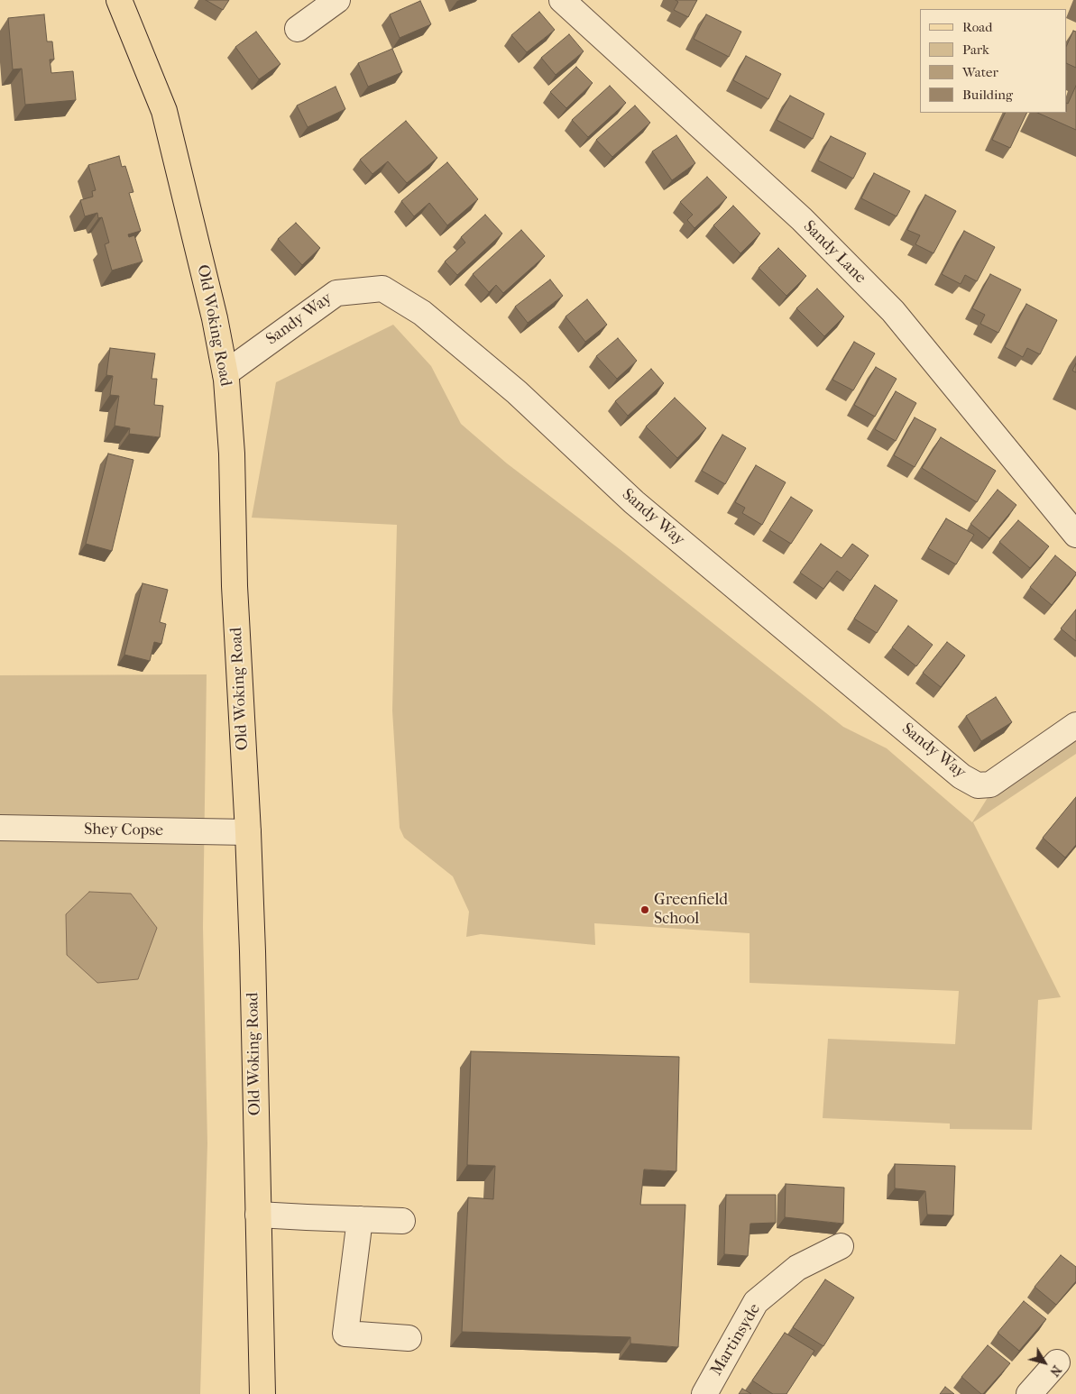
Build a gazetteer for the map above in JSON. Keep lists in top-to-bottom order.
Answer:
{
  "streets": {
    "main road": ["Old Woking Road"],
    "street": [
      "Sandy Lane",
      "Sandy Way",
      "Shey Copse",
      "Martinsyde"
    ]
  },
  "crossings": [
    ["Sandy Way", "Old Woking Road"],
    ["Old Woking Road", "Shey Copse"]
  ],
  "places": ["Greenfield School"],
  "legend": [
    "Road",
    "Park",
    "Water",
    "Building"
  ],
  "north": "bottom right"
}
